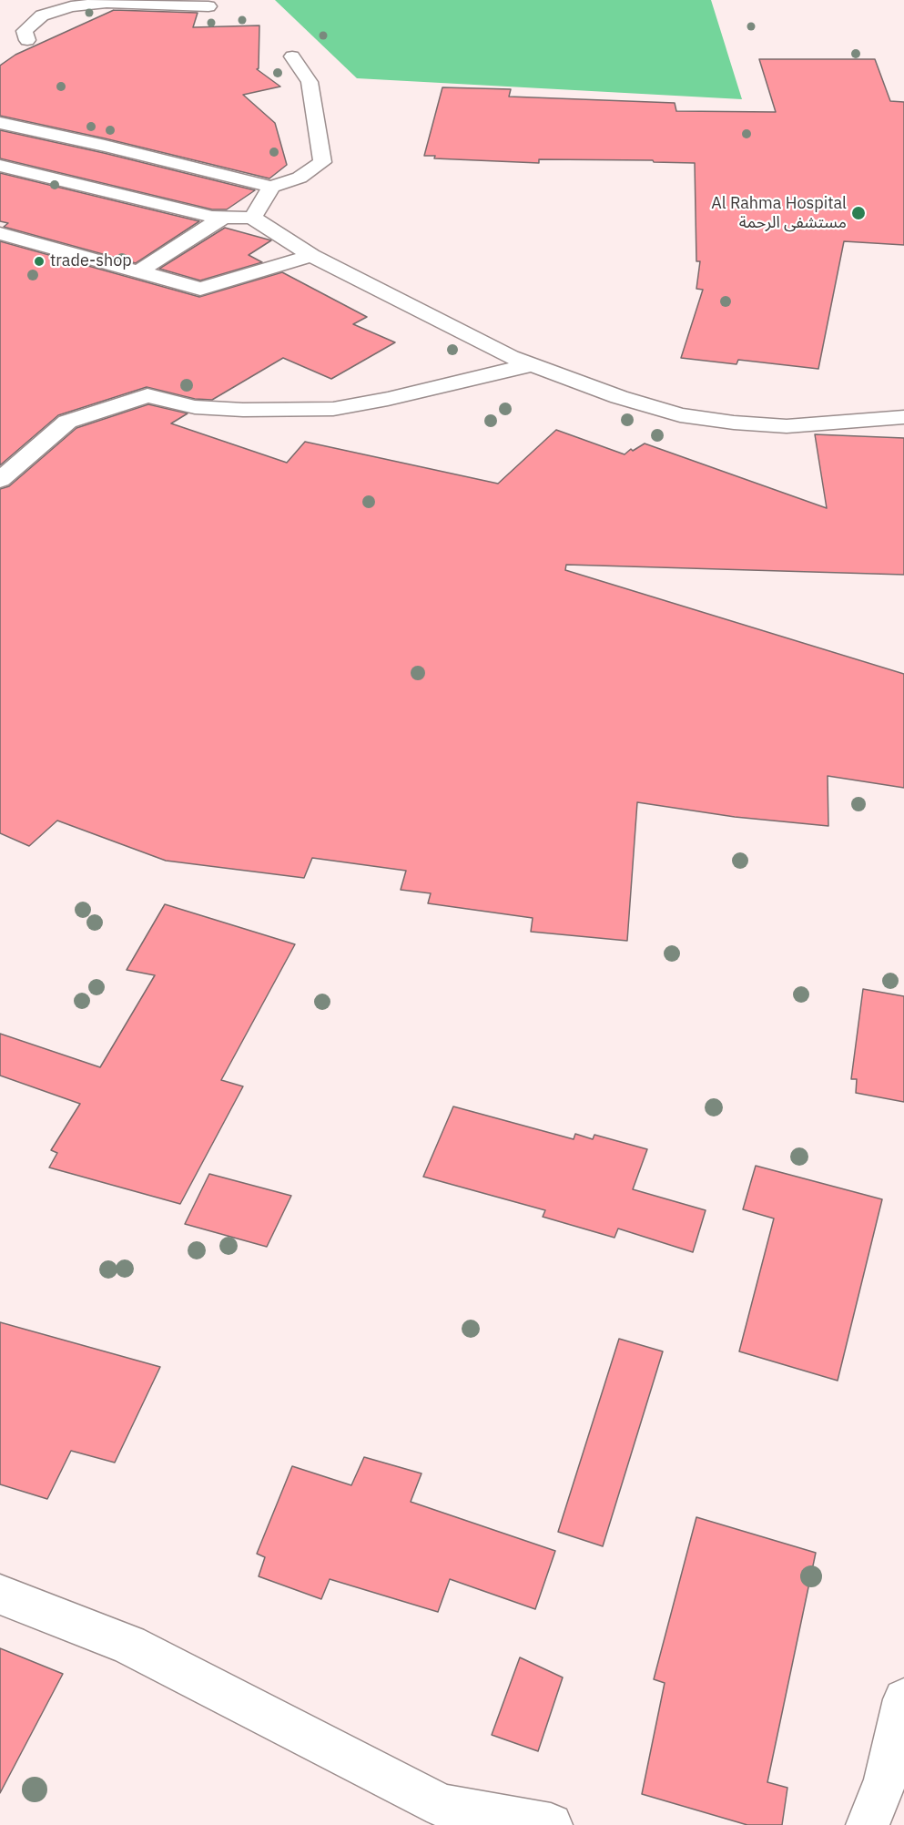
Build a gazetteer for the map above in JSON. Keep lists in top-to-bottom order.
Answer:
{
  "places": ["Al Rahma Hospital مستشفى الرحمة", "trade-shop"]
}
